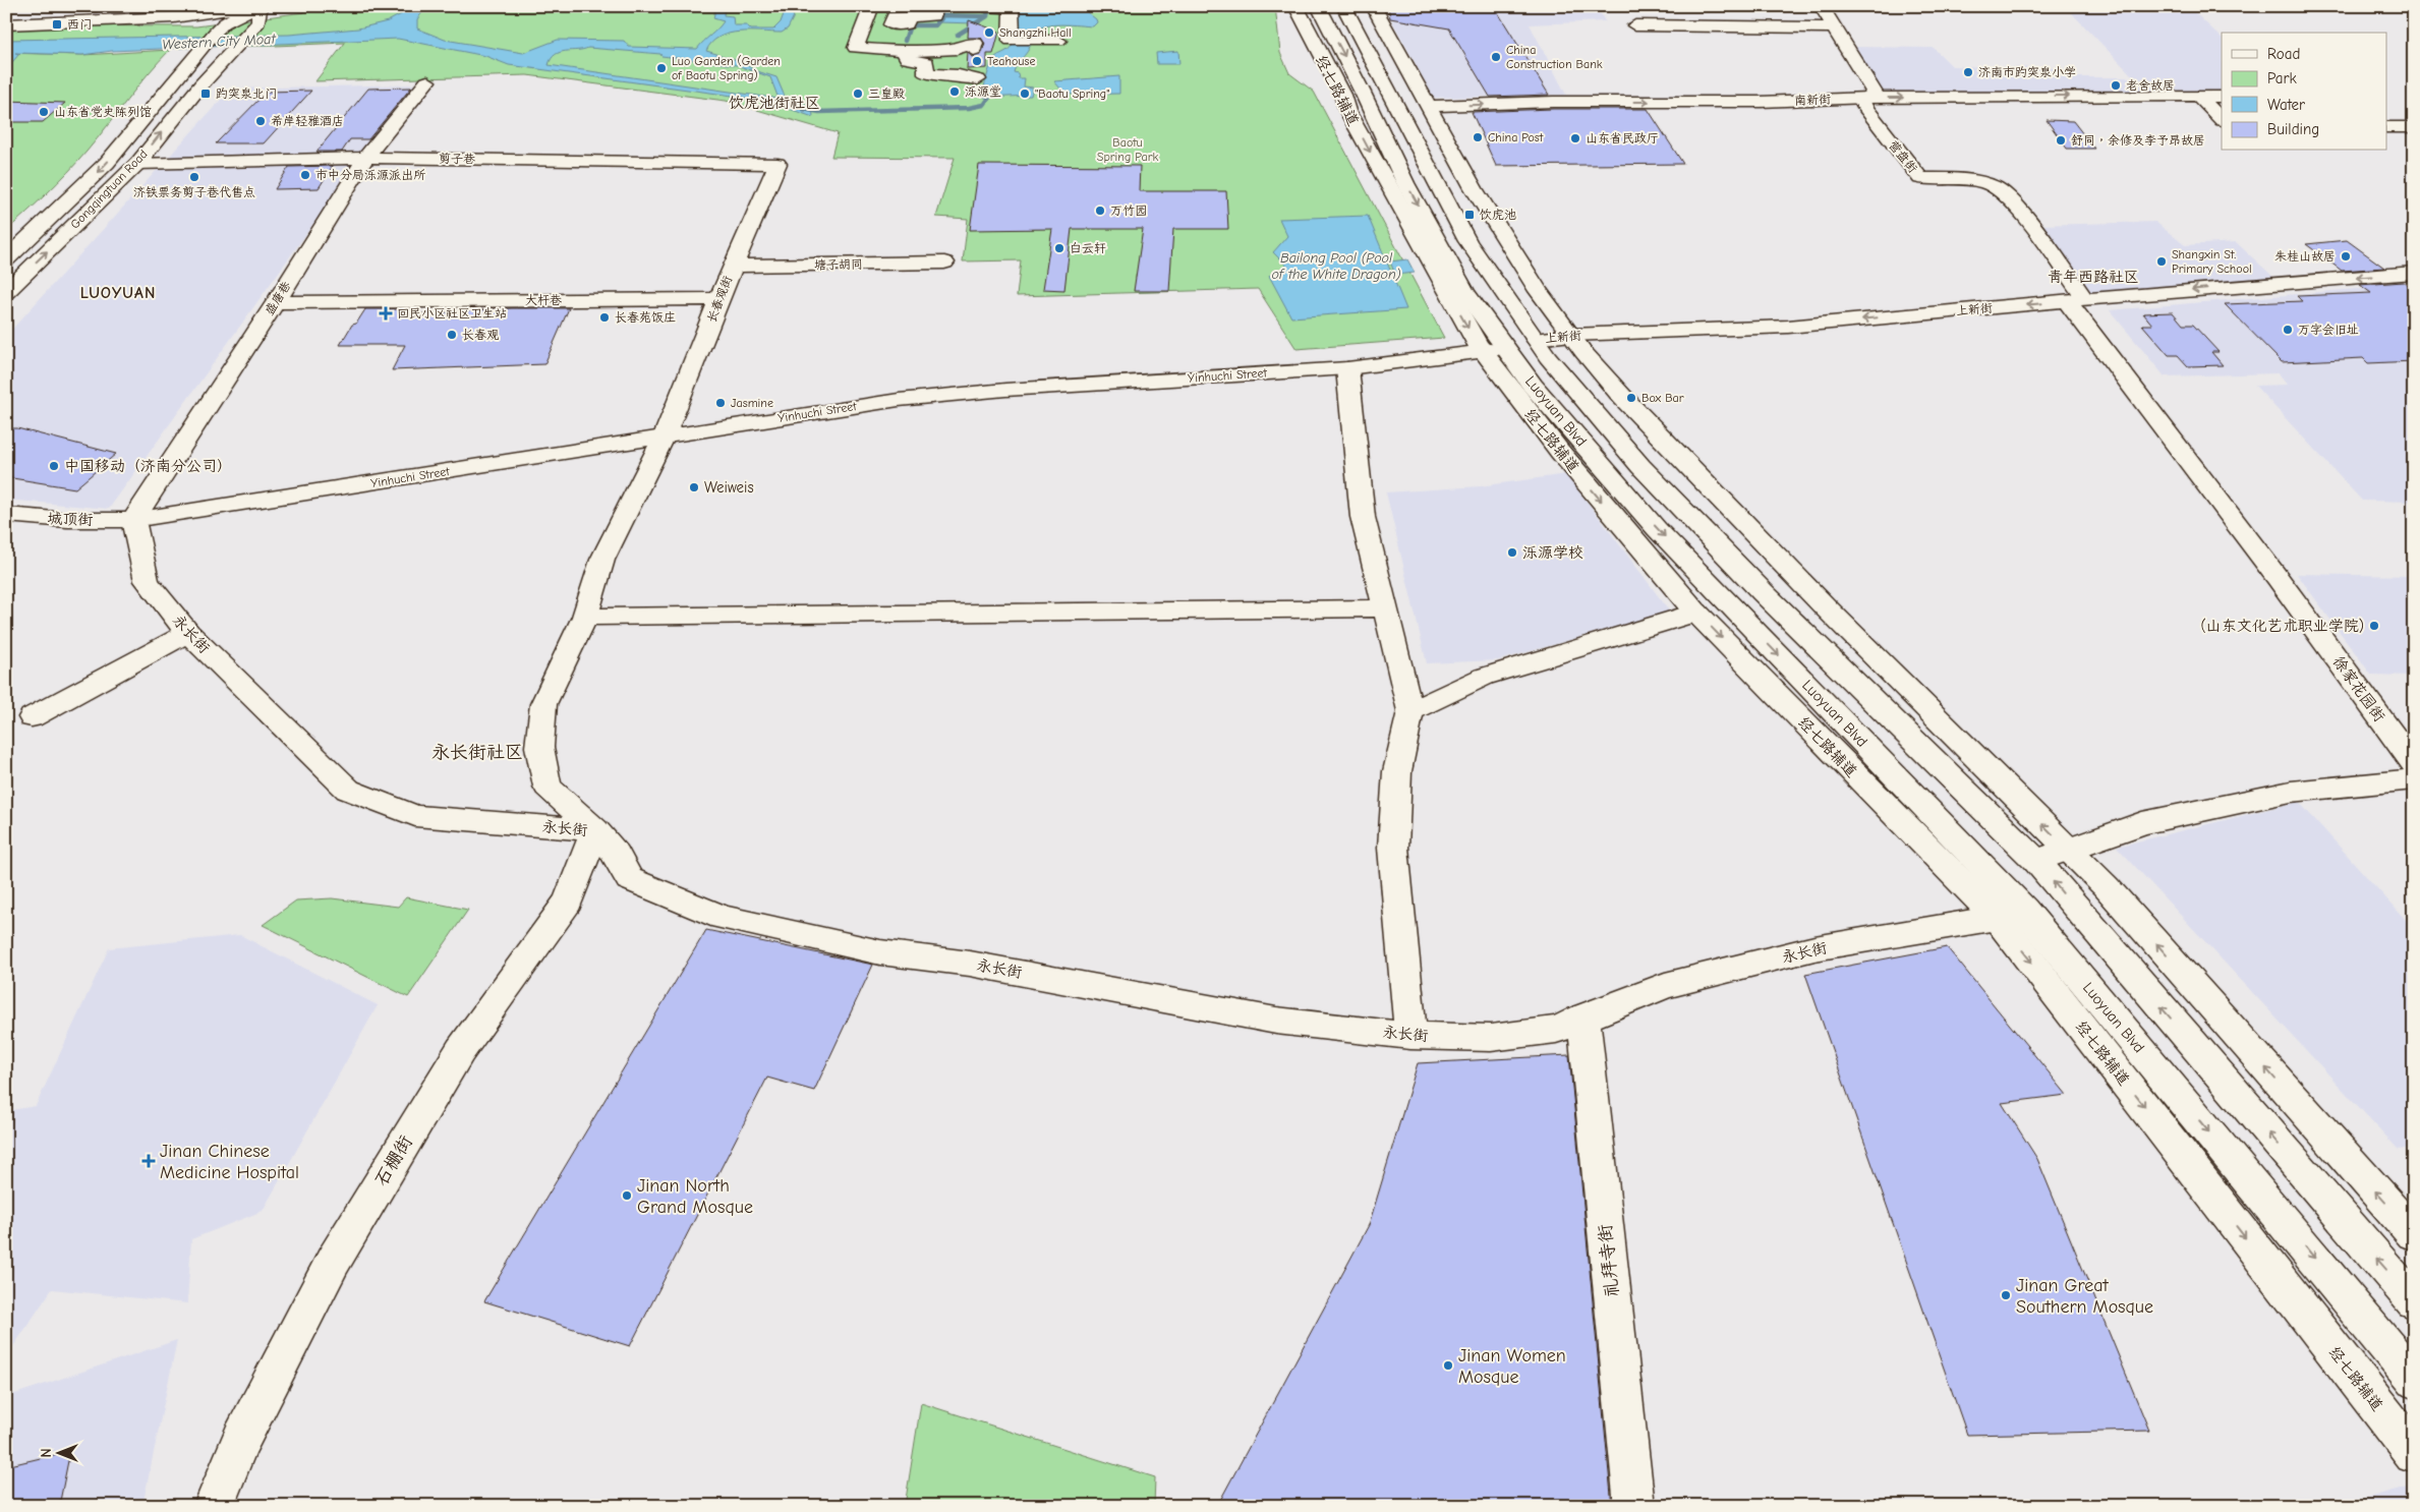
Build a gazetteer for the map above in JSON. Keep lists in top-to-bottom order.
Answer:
{
  "streets": {
    "street": [
      "经七路辅道",
      "南新街",
      "营盘街",
      "剪子巷",
      "Gongqingtuan Road",
      "塘子胡同",
      "盛唐巷",
      "长春观街",
      "大杆巷",
      "上新街",
      "Yinhuchi Street",
      "Luoyuan Blvd",
      "城顶街",
      "永长街",
      "徐家花园街",
      "石棚街",
      "礼拜寺街"
    ]
  },
  "crossings": [
    ["经七路辅道", "Yinhuchi Street"],
    ["经七路辅道", "Luoyuan Blvd"],
    ["经七路辅道", "永长街"],
    ["南新街", "营盘街"],
    ["营盘街", "上新街"],
    ["营盘街", "徐家花园街"],
    ["剪子巷", "Gongqingtuan Road"],
    ["剪子巷", "盛唐巷"],
    ["剪子巷", "长春观街"],
    ["塘子胡同", "长春观街"],
    ["盛唐巷", "大杆巷"],
    ["盛唐巷", "Yinhuchi Street"],
    ["盛唐巷", "城顶街"],
    ["盛唐巷", "永长街"],
    ["长春观街", "大杆巷"],
    ["长春观街", "Yinhuchi Street"],
    ["长春观街", "永长街"],
    ["长春观街", "石棚街"],
    ["上新街", "Luoyuan Blvd"],
    ["上新街", "徐家花园街"],
    ["Yinhuchi Street", "Luoyuan Blvd"],
    ["Yinhuchi Street", "城顶街"],
    ["Yinhuchi Street", "永长街"],
    ["Luoyuan Blvd", "永长街"],
    ["城顶街", "永长街"],
    ["永长街", "石棚街"],
    ["永长街", "礼拜寺街"]
  ],
  "one_way": ["南新街", "上新街"],
  "districts": [
    "饮虎池街社区",
    "青年西路社区",
    "LUOYUAN",
    "永长街社区"
  ],
  "water": ["Western City Moat", "Bailong Pool (Pool of the White Dragon)"],
  "parks": ["Baotu Spring Park"],
  "places": {
    "transit": ["西门", "趵突泉北门", "饮虎池"],
    "other": [
      "Shangzhi Hall",
      "China Construction Bank",
      "Teahouse",
      "Luo Garden (Garden of Baotu Spring)",
      "济南市趵突泉小学",
      "老舍故居",
      "泺源堂",
      "三皇殿",
      "\"Baotu Spring\"",
      "山东省党史陈列馆",
      "希岸轻雅酒店",
      "China Post",
      "山东省民政厅",
      "舒同，余修及李予昂故居",
      "市中分局泺源派出所",
      "济铁票务剪子巷代售点",
      "万竹园",
      "白云轩",
      "朱桂山故居",
      "Shangxin St. Primary School",
      "长春苑饭庄",
      "万字会旧址",
      "长春观",
      "Box Bar",
      "Jasmine",
      "中国移动（济南分公司）",
      "Weiweis",
      "泺源学校",
      "(山东文化艺术职业学院)",
      "Jinan North Grand Mosque",
      "Jinan Great Southern Mosque",
      "Jinan Women Mosque"
    ],
    "health": ["回民小区社区卫生站", "Jinan Chinese Medicine Hospital"]
  },
  "legend": [
    "Road",
    "Park",
    "Water",
    "Building"
  ],
  "north": "left"
}
